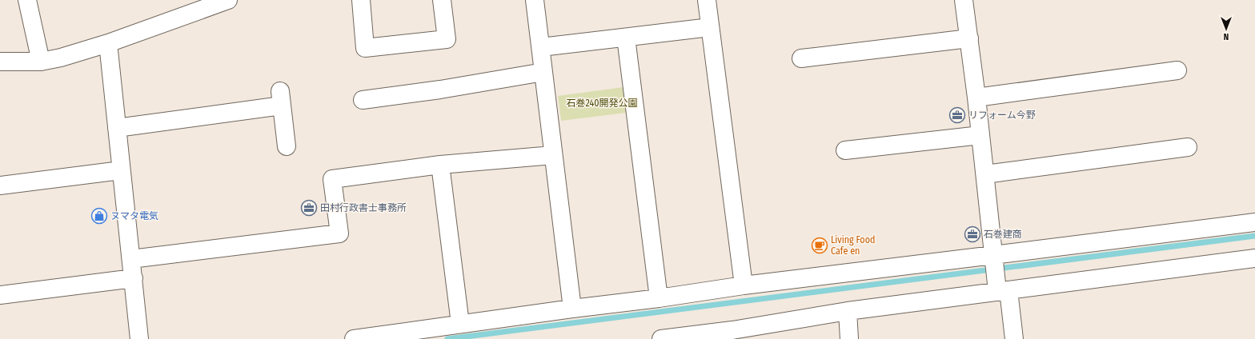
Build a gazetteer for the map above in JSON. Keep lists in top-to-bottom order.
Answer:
{
  "parks": ["石巻240開発公園"],
  "places": {
    "office": ["リフォーム今野", "田村行政書士事務所", "石巻建商"],
    "shop": ["ヌマタ電気"],
    "cafe": ["Living Food Cafe en"]
  },
  "north": "bottom"
}
